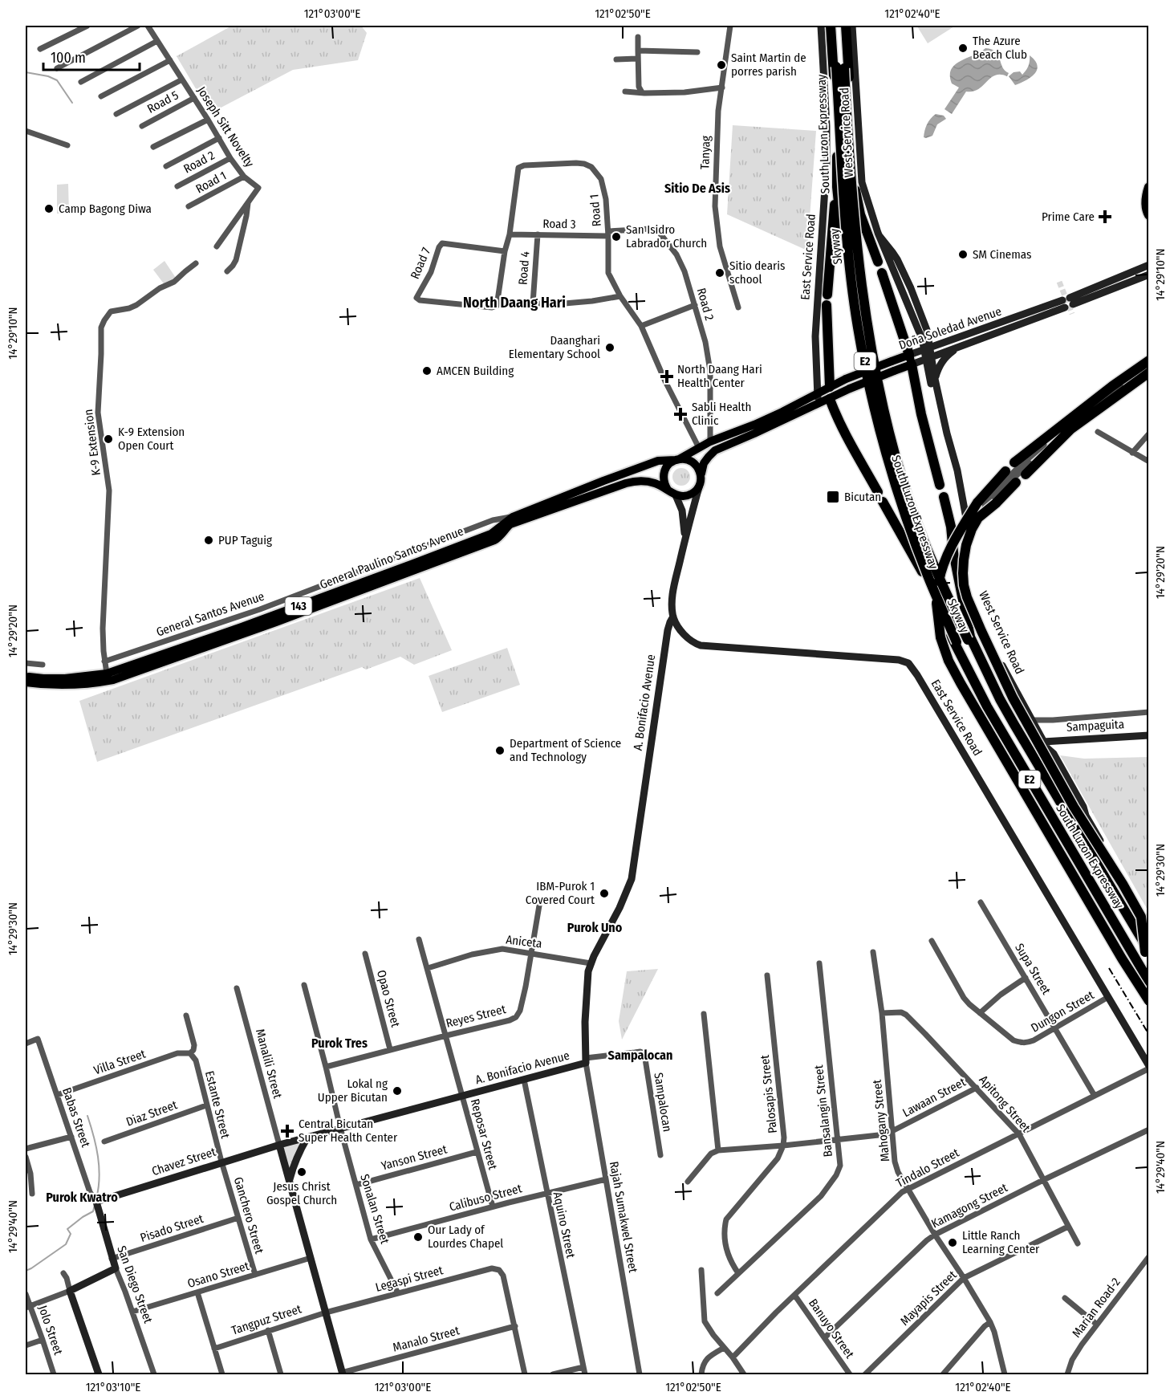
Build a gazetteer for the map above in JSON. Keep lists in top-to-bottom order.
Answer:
{
  "streets": {
    "highway": ["South Luzon Expressway", "Skyway", "E2"],
    "main road": [
      "West Service Road",
      "East Service Road",
      "Doña Soledad Avenue",
      "General Paulino Santos Avenue",
      "143",
      "A. Bonifacio Avenue",
      "Sampaguita",
      "Chavez Street",
      "San Diego Street"
    ],
    "street": [
      "Road 5",
      "Joseph Sitt Novelty",
      "Tanyag",
      "Road 2",
      "Road 1",
      "Road 3",
      "Road 7",
      "Road 4",
      "K-9 Extension",
      "General Santos Avenue",
      "Aniceta",
      "Supa Street",
      "Opao Street",
      "Dungon Street",
      "Reyes Street",
      "Villa Street",
      "Manalili Street",
      "Palosapis Street",
      "Lawaan Street",
      "Sampalocan",
      "Apitong Street",
      "Estante Street",
      "Bansalangin Street",
      "Diaz Street",
      "Babas Street",
      "Mahogany Street",
      "Reposar Street",
      "Yanson Street",
      "Tindalo Street",
      "Calibuso Street",
      "Kamagong Street",
      "Sonalan Street",
      "Ganchero Street",
      "Rajah Sumakwel Street",
      "Aquino Street",
      "Pisado Street",
      "Osano Street",
      "Legaspi Street",
      "Mayapis Street",
      "Marian Road-2",
      "Tangpuz Street",
      "Banuyo Street",
      "Jolo Street",
      "Manalo Street"
    ]
  },
  "crossings": [
    ["Road 5", "Joseph Sitt Novelty"],
    ["Joseph Sitt Novelty", "Road 2"],
    ["Joseph Sitt Novelty", "Road 1"],
    ["West Service Road", "Doña Soledad Avenue"],
    ["West Service Road", "Sampaguita"],
    ["South Luzon Expressway", "Skyway"],
    ["Road 2", "Road 1"],
    ["Road 2", "Road 3"],
    ["Road 2", "General Paulino Santos Avenue"],
    ["Road 1", "Road 3"],
    ["Road 1", "Road 7"],
    ["Road 1", "General Paulino Santos Avenue"],
    ["Road 3", "Road 4"],
    ["East Service Road", "General Paulino Santos Avenue"],
    ["East Service Road", "A. Bonifacio Avenue"],
    ["East Service Road", "Dungon Street"],
    ["East Service Road", "Tindalo Street"],
    ["Doña Soledad Avenue", "General Paulino Santos Avenue"],
    ["K-9 Extension", "General Paulino Santos Avenue"],
    ["K-9 Extension", "General Santos Avenue"],
    ["General Paulino Santos Avenue", "143"],
    ["General Paulino Santos Avenue", "General Santos Avenue"],
    ["A. Bonifacio Avenue", "Aniceta"],
    ["A. Bonifacio Avenue", "Manalili Street"],
    ["A. Bonifacio Avenue", "Sampalocan"],
    ["A. Bonifacio Avenue", "Reposar Street"],
    ["A. Bonifacio Avenue", "Chavez Street"],
    ["A. Bonifacio Avenue", "Sonalan Street"],
    ["A. Bonifacio Avenue", "Rajah Sumakwel Street"],
    ["A. Bonifacio Avenue", "Aquino Street"],
    ["Aniceta", "Reyes Street"],
    ["Aniceta", "Reposar Street"],
    ["Supa Street", "Dungon Street"],
    ["Supa Street", "Tindalo Street"],
    ["Opao Street", "Reyes Street"],
    ["Reyes Street", "Reposar Street"],
    ["Reyes Street", "Sonalan Street"],
    ["Villa Street", "Estante Street"],
    ["Villa Street", "Babas Street"],
    ["Manalili Street", "Chavez Street"],
    ["Palosapis Street", "Lawaan Street"],
    ["Palosapis Street", "Bansalangin Street"],
    ["Lawaan Street", "Apitong Street"],
    ["Lawaan Street", "Bansalangin Street"],
    ["Lawaan Street", "Mahogany Street"],
    ["Sampalocan", "Rajah Sumakwel Street"],
    ["Apitong Street", "Mahogany Street"],
    ["Apitong Street", "Tindalo Street"],
    ["Apitong Street", "Kamagong Street"],
    ["Apitong Street", "Mayapis Street"],
    ["Estante Street", "Diaz Street"],
    ["Estante Street", "Chavez Street"],
    ["Estante Street", "Ganchero Street"],
    ["Babas Street", "Chavez Street"],
    ["Babas Street", "San Diego Street"],
    ["Mahogany Street", "Tindalo Street"],
    ["Mahogany Street", "Kamagong Street"],
    ["Mahogany Street", "Mayapis Street"],
    ["Reposar Street", "Yanson Street"],
    ["Reposar Street", "Calibuso Street"],
    ["Yanson Street", "Sonalan Street"],
    ["Chavez Street", "Ganchero Street"],
    ["Chavez Street", "San Diego Street"],
    ["Tindalo Street", "Banuyo Street"],
    ["Calibuso Street", "Sonalan Street"],
    ["Calibuso Street", "Rajah Sumakwel Street"],
    ["Calibuso Street", "Aquino Street"],
    ["Kamagong Street", "Banuyo Street"],
    ["Sonalan Street", "Legaspi Street"],
    ["Ganchero Street", "Pisado Street"],
    ["Ganchero Street", "Osano Street"],
    ["Pisado Street", "San Diego Street"],
    ["Osano Street", "San Diego Street"],
    ["Legaspi Street", "Tangpuz Street"],
    ["Legaspi Street", "Manalo Street"]
  ],
  "districts": [
    "Sitio De Asis",
    "North Daang Hari",
    "Purok Uno",
    "Purok Tres",
    "Sampalocan",
    "Purok Kwatro"
  ],
  "places": {
    "other": [
      "The Azure Beach Club",
      "Saint Martin de porres parish",
      "Camp Bagong Diwa",
      "San Isidro Labrador Church",
      "SM Cinemas",
      "Sitio dearis school",
      "Daanghari Elementary School",
      "AMCEN Building",
      "K-9 Extension Open Court",
      "PUP Taguig",
      "Department of Science and Technology",
      "IBM-Purok 1 Covered Court",
      "Lokal ng Upper Bicutan",
      "Jesus Christ Gospel Church",
      "Our Lady of Lourdes Chapel",
      "Little Ranch Learning Center"
    ],
    "health": [
      "Prime Care",
      "North Daang Hari Health Center",
      "Sabli Health Clinic",
      "Central Bicutan Super Health Center"
    ],
    "transit": ["Bicutan"]
  },
  "scale_bar": "100 m",
  "coordinates": [
    "121°03'00\"E",
    "121°02'50\"E",
    "121°02'40\"E",
    "14°29'10\"N",
    "14°29'20\"N",
    "14°29'30\"N",
    "14°29'40\"N",
    "121°03'10\"E"
  ]
}
